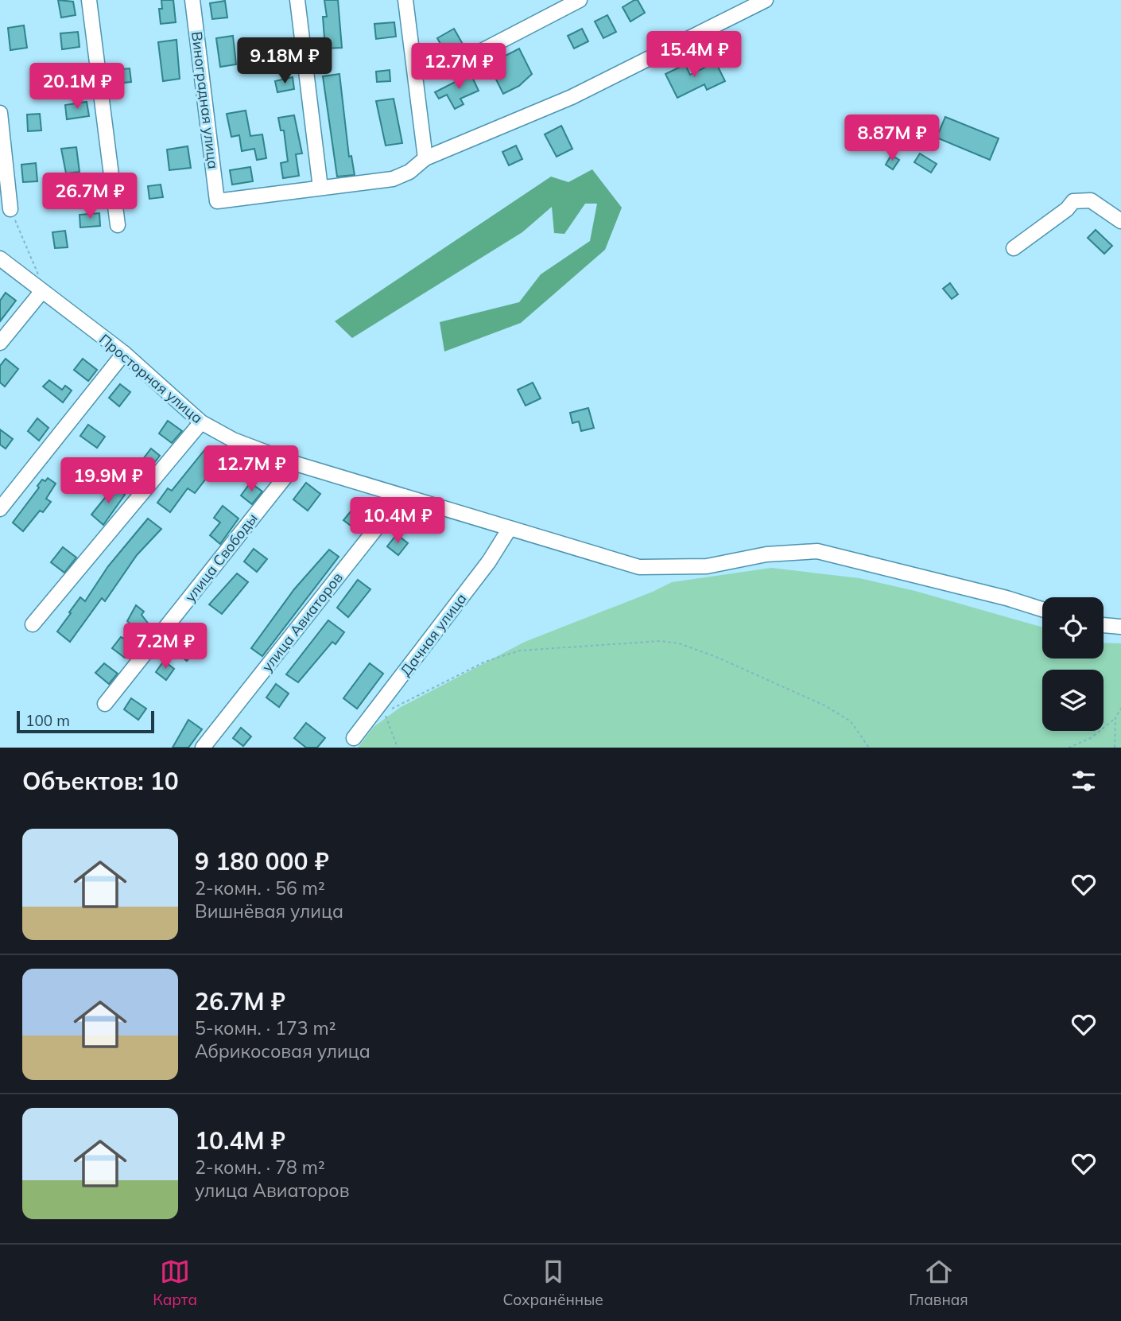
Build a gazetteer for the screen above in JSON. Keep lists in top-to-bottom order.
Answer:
{
  "streets": {
    "street": [
      "Виноградная улица",
      "Просторная улица",
      "улица Свободы",
      "улица Авиаторов",
      "Дачная улица"
    ]
  },
  "crossings": [
    ["Просторная улица", "улица Свободы"],
    ["Просторная улица", "улица Авиаторов"],
    ["Просторная улица", "Дачная улица"]
  ],
  "scale_bar": "100 m",
  "page": {
    "price": [
      "15.4M ₽",
      "9.18M ₽",
      "12.7M ₽",
      "20.1M ₽",
      "8.87M ₽",
      "26.7M ₽",
      "12.7M ₽",
      "19.9M ₽",
      "10.4M ₽",
      "7.2M ₽"
    ],
    "scale": "100 m",
    "heading": "Объектов: 10",
    "list": [
      {
        "name": "9 180 000 ₽",
        "note": "2-комн. · 56 m² · Вишнёвая улица"
      },
      {
        "name": "26.7M ₽",
        "note": "5-комн. · 173 m² · Абрикосовая улица"
      },
      {
        "name": "10.4M ₽",
        "note": "2-комн. · 78 m² · улица Авиаторов"
      }
    ],
    "tabs": ["Карта", "Сохранённые", "Главная"]
  }
}
